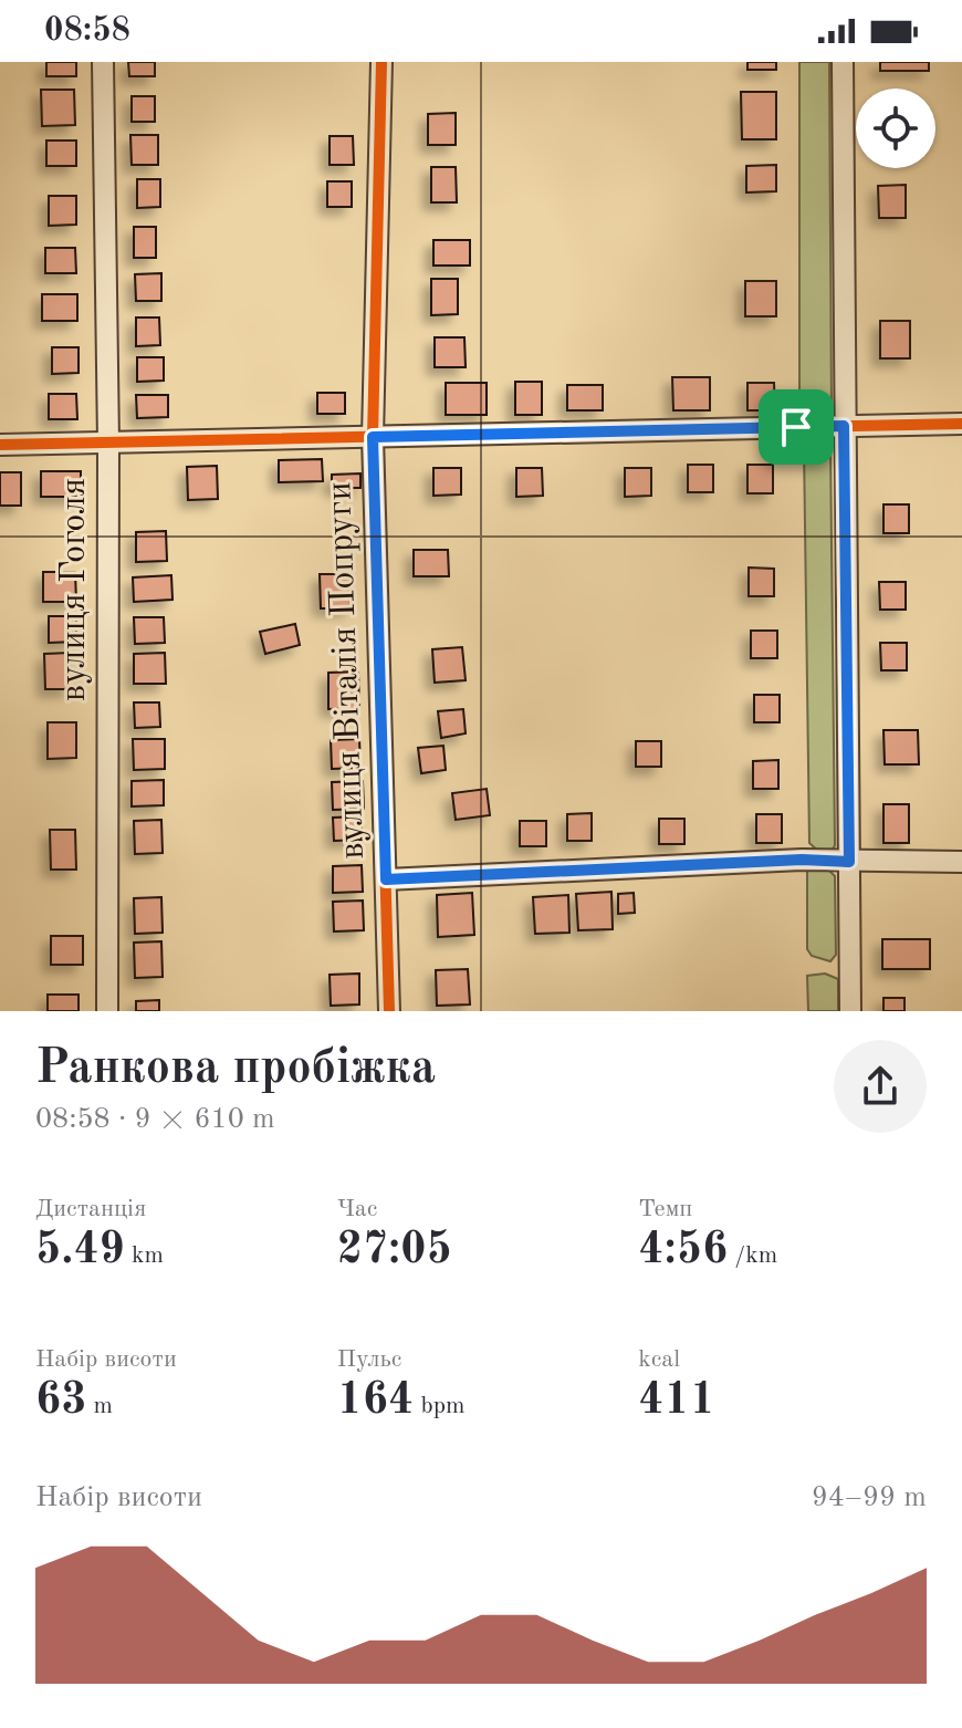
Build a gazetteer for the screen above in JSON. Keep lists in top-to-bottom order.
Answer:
{
  "streets": {
    "street": ["вулиця Гоголя", "вулиця Віталія Попруги"]
  },
  "page": {
    "status": "08:58",
    "heading": ["Ранкова пробіжка", "08:58 · 9 × 610 m"],
    "stats": [
      ["Дистанція", "5.49 km"],
      ["Час", "27:05"],
      ["Темп", "4:56 /km"],
      ["Набір висоти", "63 m"],
      ["Пульс", "164 bpm"],
      ["kcal", "411"]
    ],
    "chart": ["Набір висоти", "94–99 m"]
  }
}
